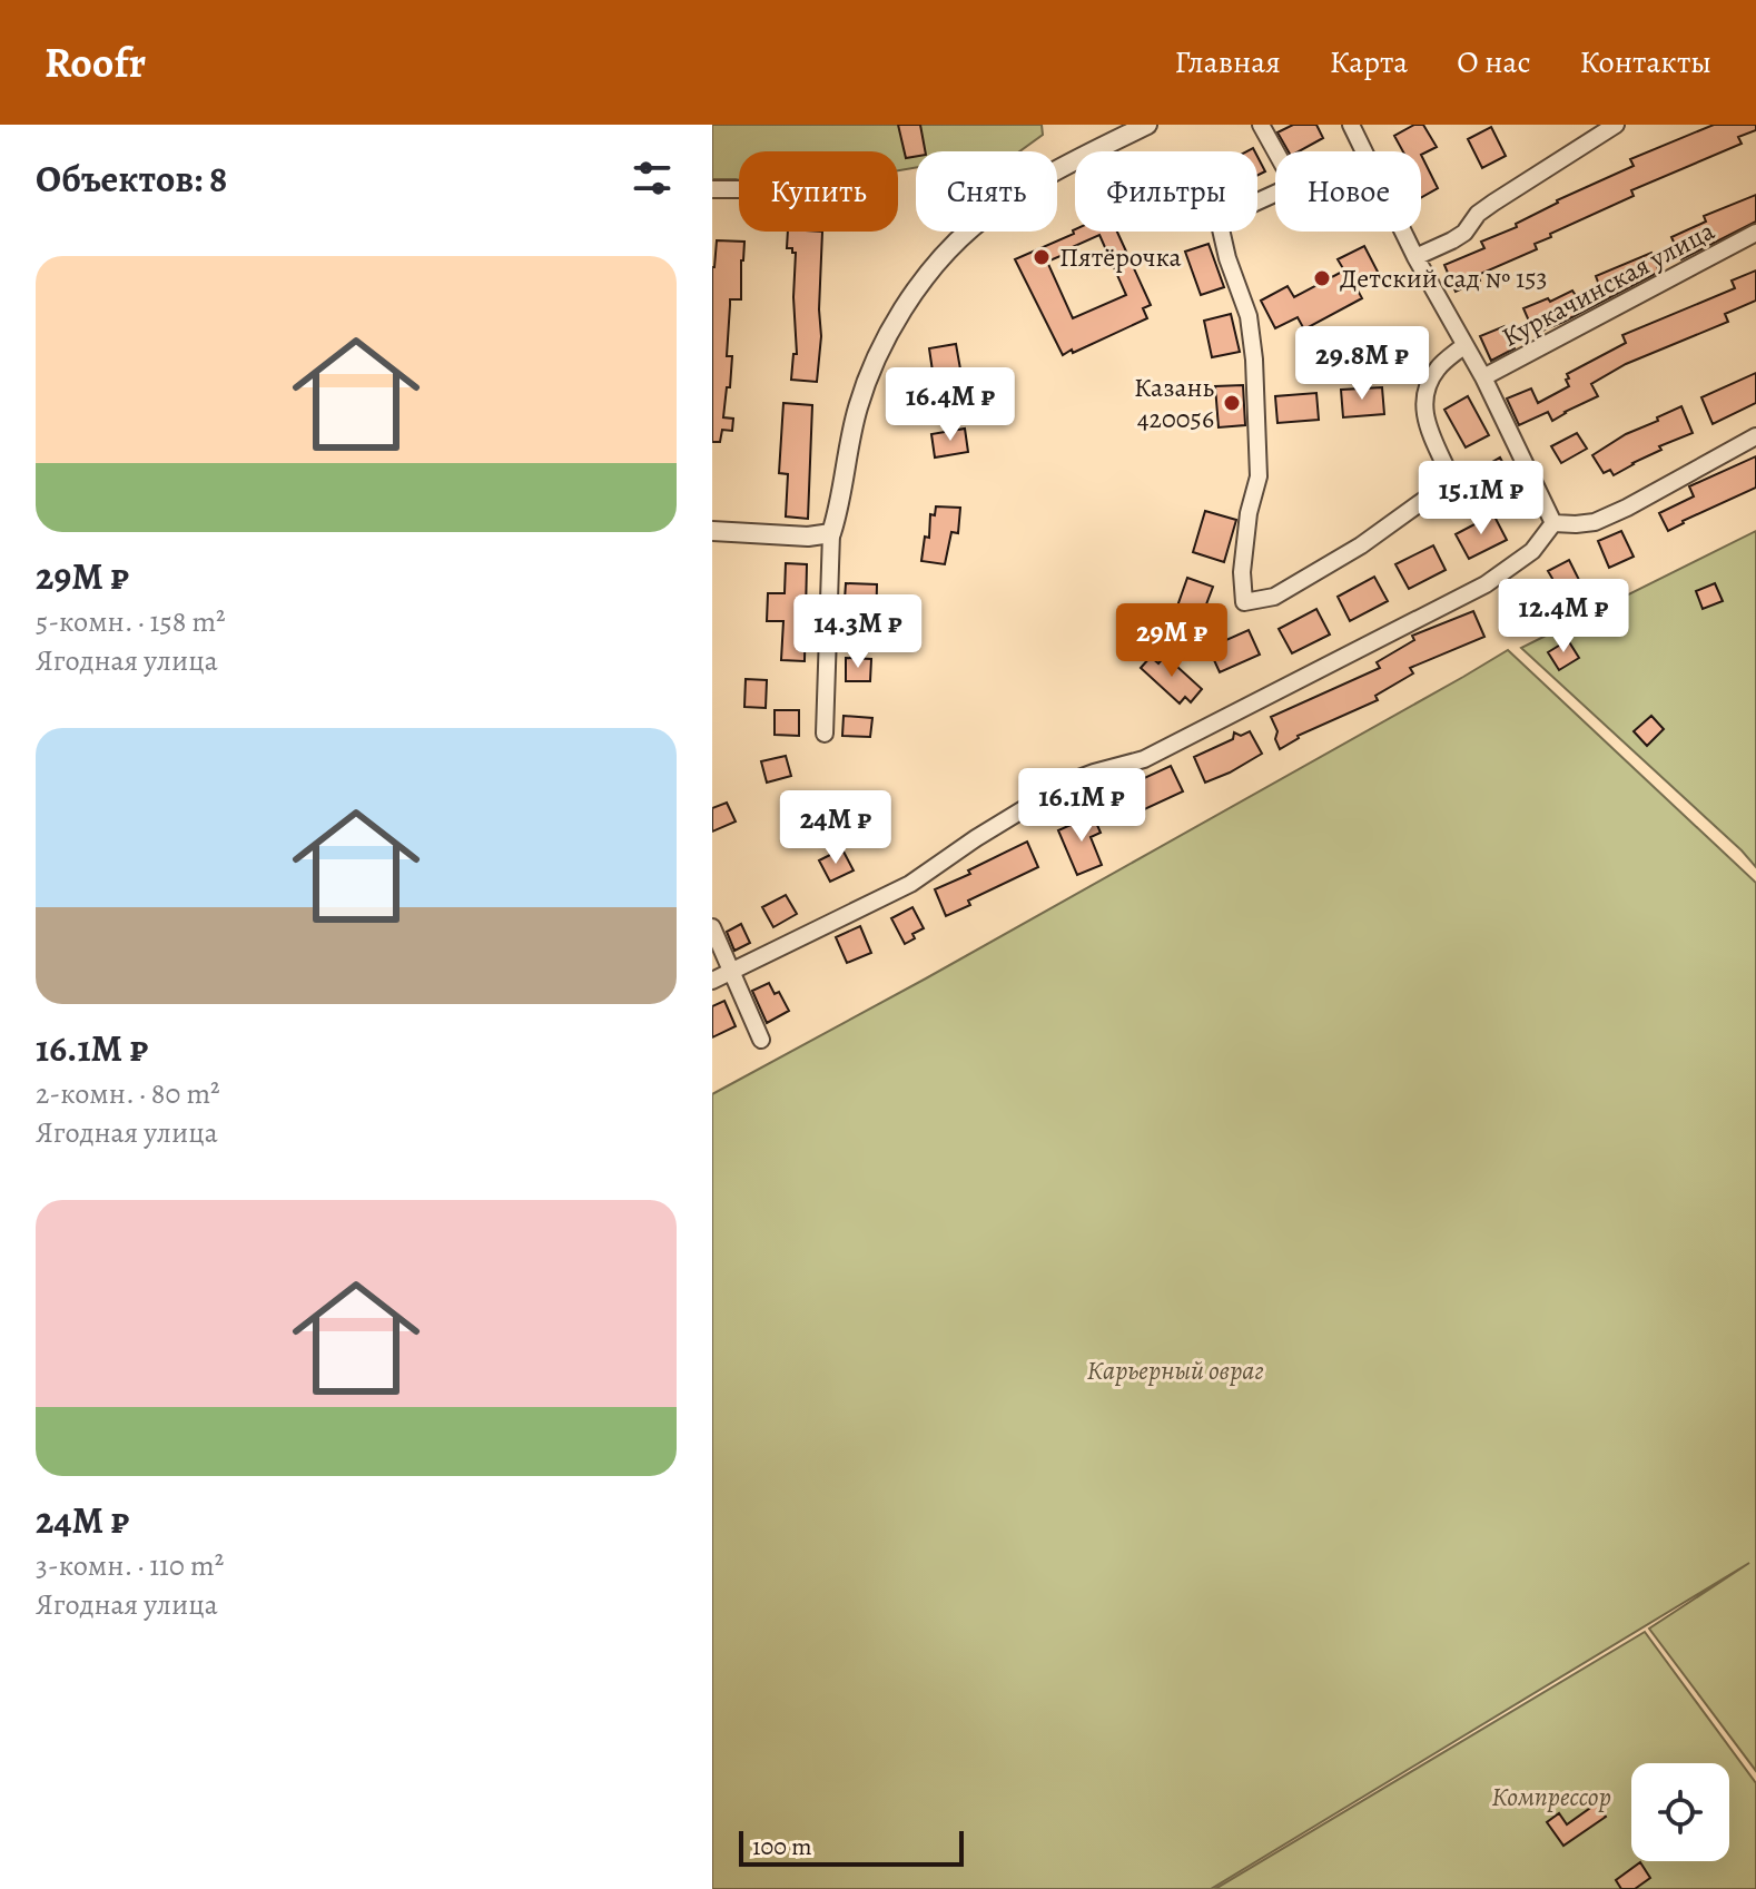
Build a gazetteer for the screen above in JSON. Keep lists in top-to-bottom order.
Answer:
{
  "streets": {
    "street": ["Куркачинская улица"]
  },
  "parks": ["Карьерный овраг", "Компрессор"],
  "places": ["Пятёрочка", "Детский сад № 153", "Казань 420056"],
  "scale_bar": "100 m",
  "page": {
    "header": "Roofr",
    "nav": [
      "Главная",
      "Карта",
      "О нас",
      "Контакты"
    ],
    "heading": "Объектов: 8",
    "chip": [
      "Купить",
      "Снять",
      "Фильтры",
      "Новое"
    ],
    "list": [
      {
        "name": "29M ₽",
        "note": "5-комн. · 158 m² · Ягодная улица"
      },
      {
        "name": "16.1M ₽",
        "note": "2-комн. · 80 m² · Ягодная улица"
      },
      {
        "name": "24M ₽",
        "note": "3-комн. · 110 m² · Ягодная улица"
      }
    ],
    "price": [
      "29.8M ₽",
      "16.4M ₽",
      "15.1M ₽",
      "12.4M ₽",
      "14.3M ₽",
      "29M ₽",
      "16.1M ₽",
      "24M ₽"
    ],
    "scale": "100 m"
  }
}
